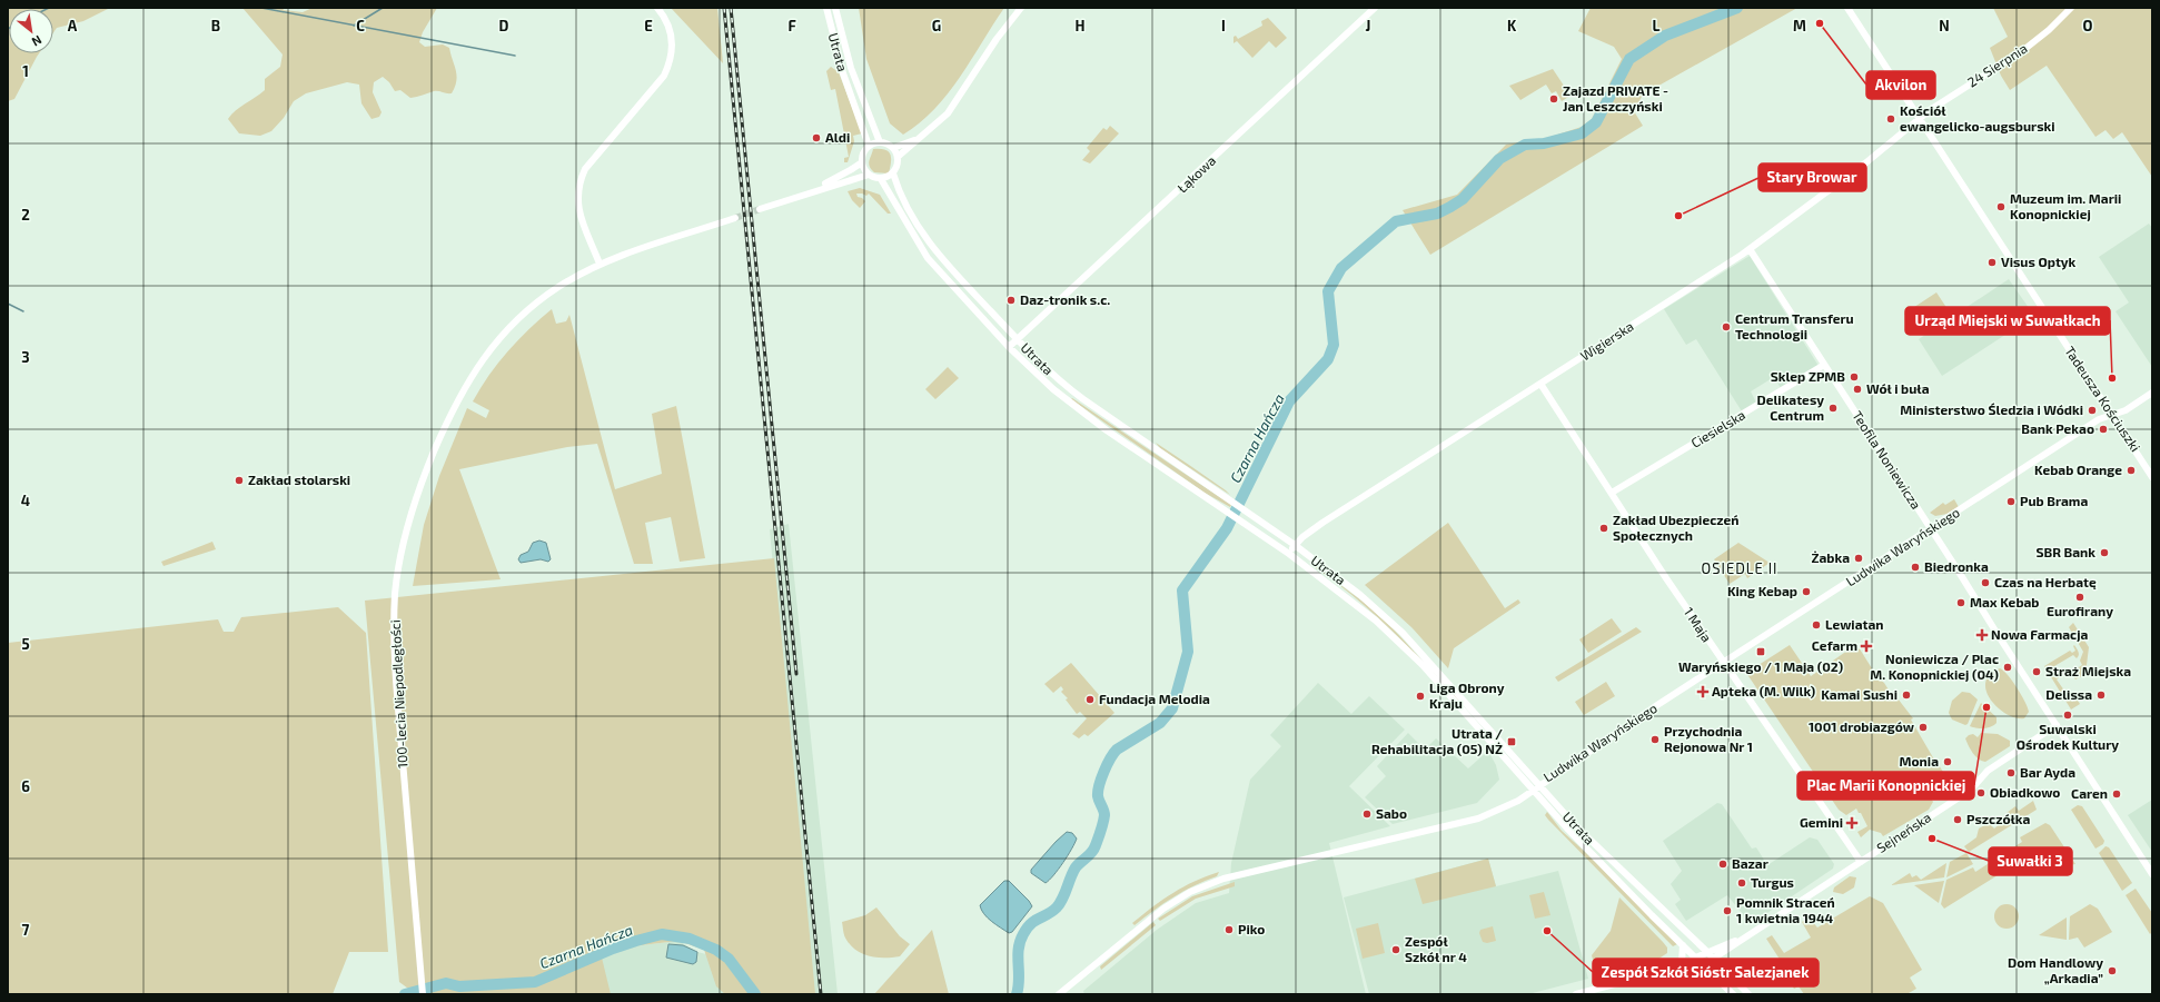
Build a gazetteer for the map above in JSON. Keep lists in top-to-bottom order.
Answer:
{
  "streets": {
    "street": [
      "Utrata",
      "24 Sierpnia",
      "Łąkowa",
      "Wigierska",
      "Tadeusza Kościuszki",
      "Ciesielska",
      "Teofila Noniewicza",
      "Ludwika Waryńskiego",
      "1 Maja",
      "100-lecia Niepodległości",
      "Sejneńska"
    ]
  },
  "crossings": [
    ["Utrata", "Łąkowa"],
    ["Utrata", "Wigierska"],
    ["Utrata", "Ludwika Waryńskiego"],
    ["Utrata", "Sejneńska"],
    ["24 Sierpnia", "Wigierska"],
    ["24 Sierpnia", "Tadeusza Kościuszki"],
    ["Wigierska", "Tadeusza Kościuszki"],
    ["Wigierska", "Teofila Noniewicza"],
    ["Wigierska", "1 Maja"],
    ["Tadeusza Kościuszki", "Ludwika Waryńskiego"],
    ["Ciesielska", "Teofila Noniewicza"],
    ["Ciesielska", "1 Maja"],
    ["Teofila Noniewicza", "Ludwika Waryńskiego"],
    ["Teofila Noniewicza", "Sejneńska"],
    ["Ludwika Waryńskiego", "1 Maja"],
    ["1 Maja", "Sejneńska"]
  ],
  "districts": ["OSIEDLE II"],
  "water": ["Czarna Hańcza"],
  "places": {
    "other": [
      "Akvilon",
      "Zajazd PRIVATE - Jan Leszczyński",
      "Kościół ewangelicko-augsburski",
      "Aldi",
      "Muzeum im. Marii Konopnickiej",
      "Stary Browar",
      "Visus Optyk",
      "Daz-tronik s.c.",
      "Centrum Transferu Technologii",
      "Sklep ZPMB",
      "Urząd Miejski w Suwałkach",
      "Wół i buła",
      "Delikatesy Centrum",
      "Ministerstwo Śledzia i Wódki",
      "Bank Pekao",
      "Kebab Orange",
      "Zakład stolarski",
      "Pub Brama",
      "Zakład Ubezpieczeń Społecznych",
      "SBR Bank",
      "Żabka",
      "Biedronka",
      "Czas na Herbatę",
      "King Kebap",
      "Eurofirany",
      "Max Kebab",
      "Lewiatan",
      "Noniewicza / Plac M. Konopnickiej (04)",
      "Straż Miejska",
      "Kamai Sushi",
      "Delissa",
      "Liga Obrony Kraju",
      "Fundacja Melodia",
      "Plac Marii Konopnickiej",
      "Suwalski Ośrodek Kultury",
      "1001 drobiazgów",
      "Przychodnia Rejonowa Nr 1",
      "Monia",
      "Bar Ayda",
      "Obiadkowo",
      "Caren",
      "Sabo",
      "Pszczółka",
      "Suwałki 3",
      "Bazar",
      "Turgus",
      "Pomnik Straceń 1 kwietnia 1944",
      "Piko",
      "Zespół Szkół Sióstr Salezjanek",
      "Zespół Szkół nr 4",
      "Dom Handlowy „Arkadia”"
    ],
    "health": [
      "Nowa Farmacja",
      "Cefarm",
      "Apteka (M. Wilk)",
      "Gemini"
    ],
    "transit": ["Waryńskiego / 1 Maja (02)", "Utrata / Rehabilitacja (05) NŻ"]
  },
  "north": "bottom right",
  "grid": {
    "columns": [
      "A",
      "B",
      "C",
      "D",
      "E",
      "F",
      "G",
      "H",
      "I",
      "J",
      "K",
      "L",
      "M",
      "N",
      "O"
    ],
    "rows": [
      "1",
      "2",
      "3",
      "4",
      "5",
      "6",
      "7"
    ]
  }
}
